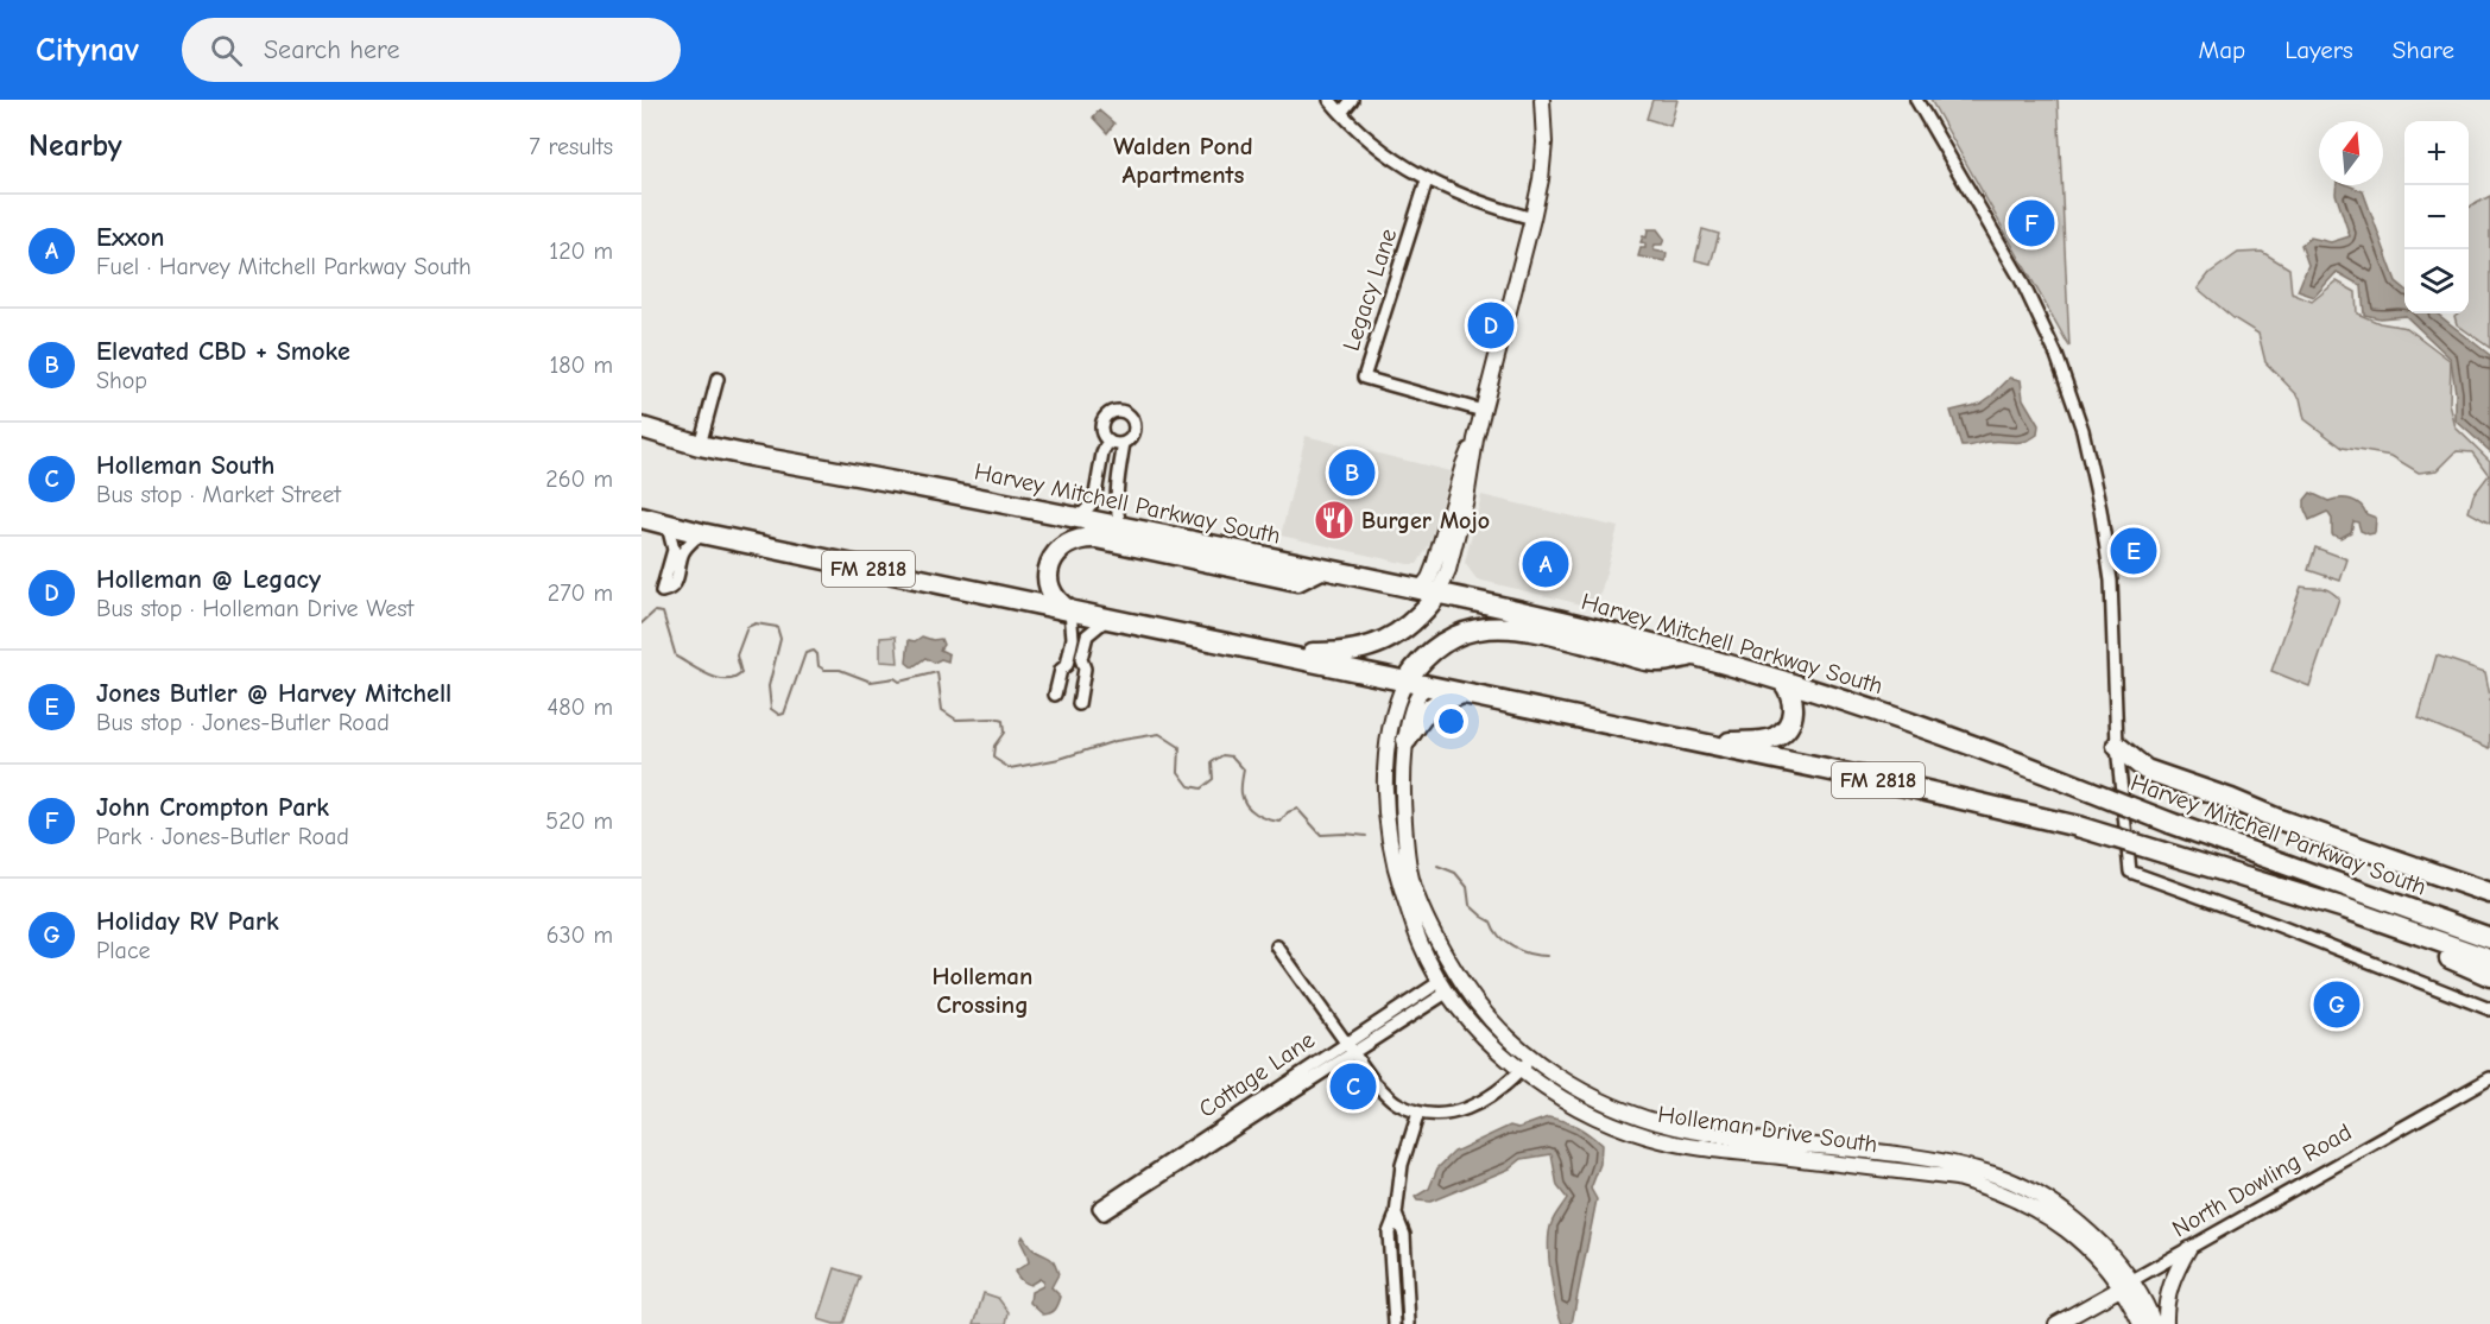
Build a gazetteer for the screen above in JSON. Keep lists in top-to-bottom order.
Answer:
{
  "streets": {
    "highway": ["Harvey Mitchell Parkway South", "FM 2818"],
    "street": [
      "Legacy Lane",
      "Cottage Lane",
      "Holleman Drive South",
      "North Dowling Road"
    ]
  },
  "crossings": [
    ["Harvey Mitchell Parkway South", "Holleman Drive South"],
    ["Cottage Lane", "Holleman Drive South"],
    ["Holleman Drive South", "North Dowling Road"]
  ],
  "districts": ["Walden Pond Apartments", "Holleman Crossing"],
  "places": {
    "restaurant": ["Burger Mojo"]
  },
  "north": "top",
  "page": {
    "header": "Citynav",
    "search": "Search here",
    "nav": ["Map", "Layers", "Share"],
    "heading": ["Nearby", "7 results"],
    "map_buttons": ["+", "−"],
    "list": [
      {
        "mark": "A",
        "name": "Exxon",
        "note": "Fuel · Harvey Mitchell Parkway South",
        "value": "120 m"
      },
      {
        "mark": "B",
        "name": "Elevated CBD + Smoke",
        "note": "Shop",
        "value": "180 m"
      },
      {
        "mark": "C",
        "name": "Holleman South",
        "note": "Bus stop · Market Street",
        "value": "260 m"
      },
      {
        "mark": "D",
        "name": "Holleman @ Legacy",
        "note": "Bus stop · Holleman Drive West",
        "value": "270 m"
      },
      {
        "mark": "E",
        "name": "Jones Butler @ Harvey Mitchell",
        "note": "Bus stop · Jones-Butler Road",
        "value": "480 m"
      },
      {
        "mark": "F",
        "name": "John Crompton Park",
        "note": "Park · Jones-Butler Road",
        "value": "520 m"
      },
      {
        "mark": "G",
        "name": "Holiday RV Park",
        "note": "Place",
        "value": "630 m"
      }
    ],
    "pins": [
      "F",
      "D",
      "B",
      "E",
      "A",
      "G",
      "C"
    ]
  }
}
